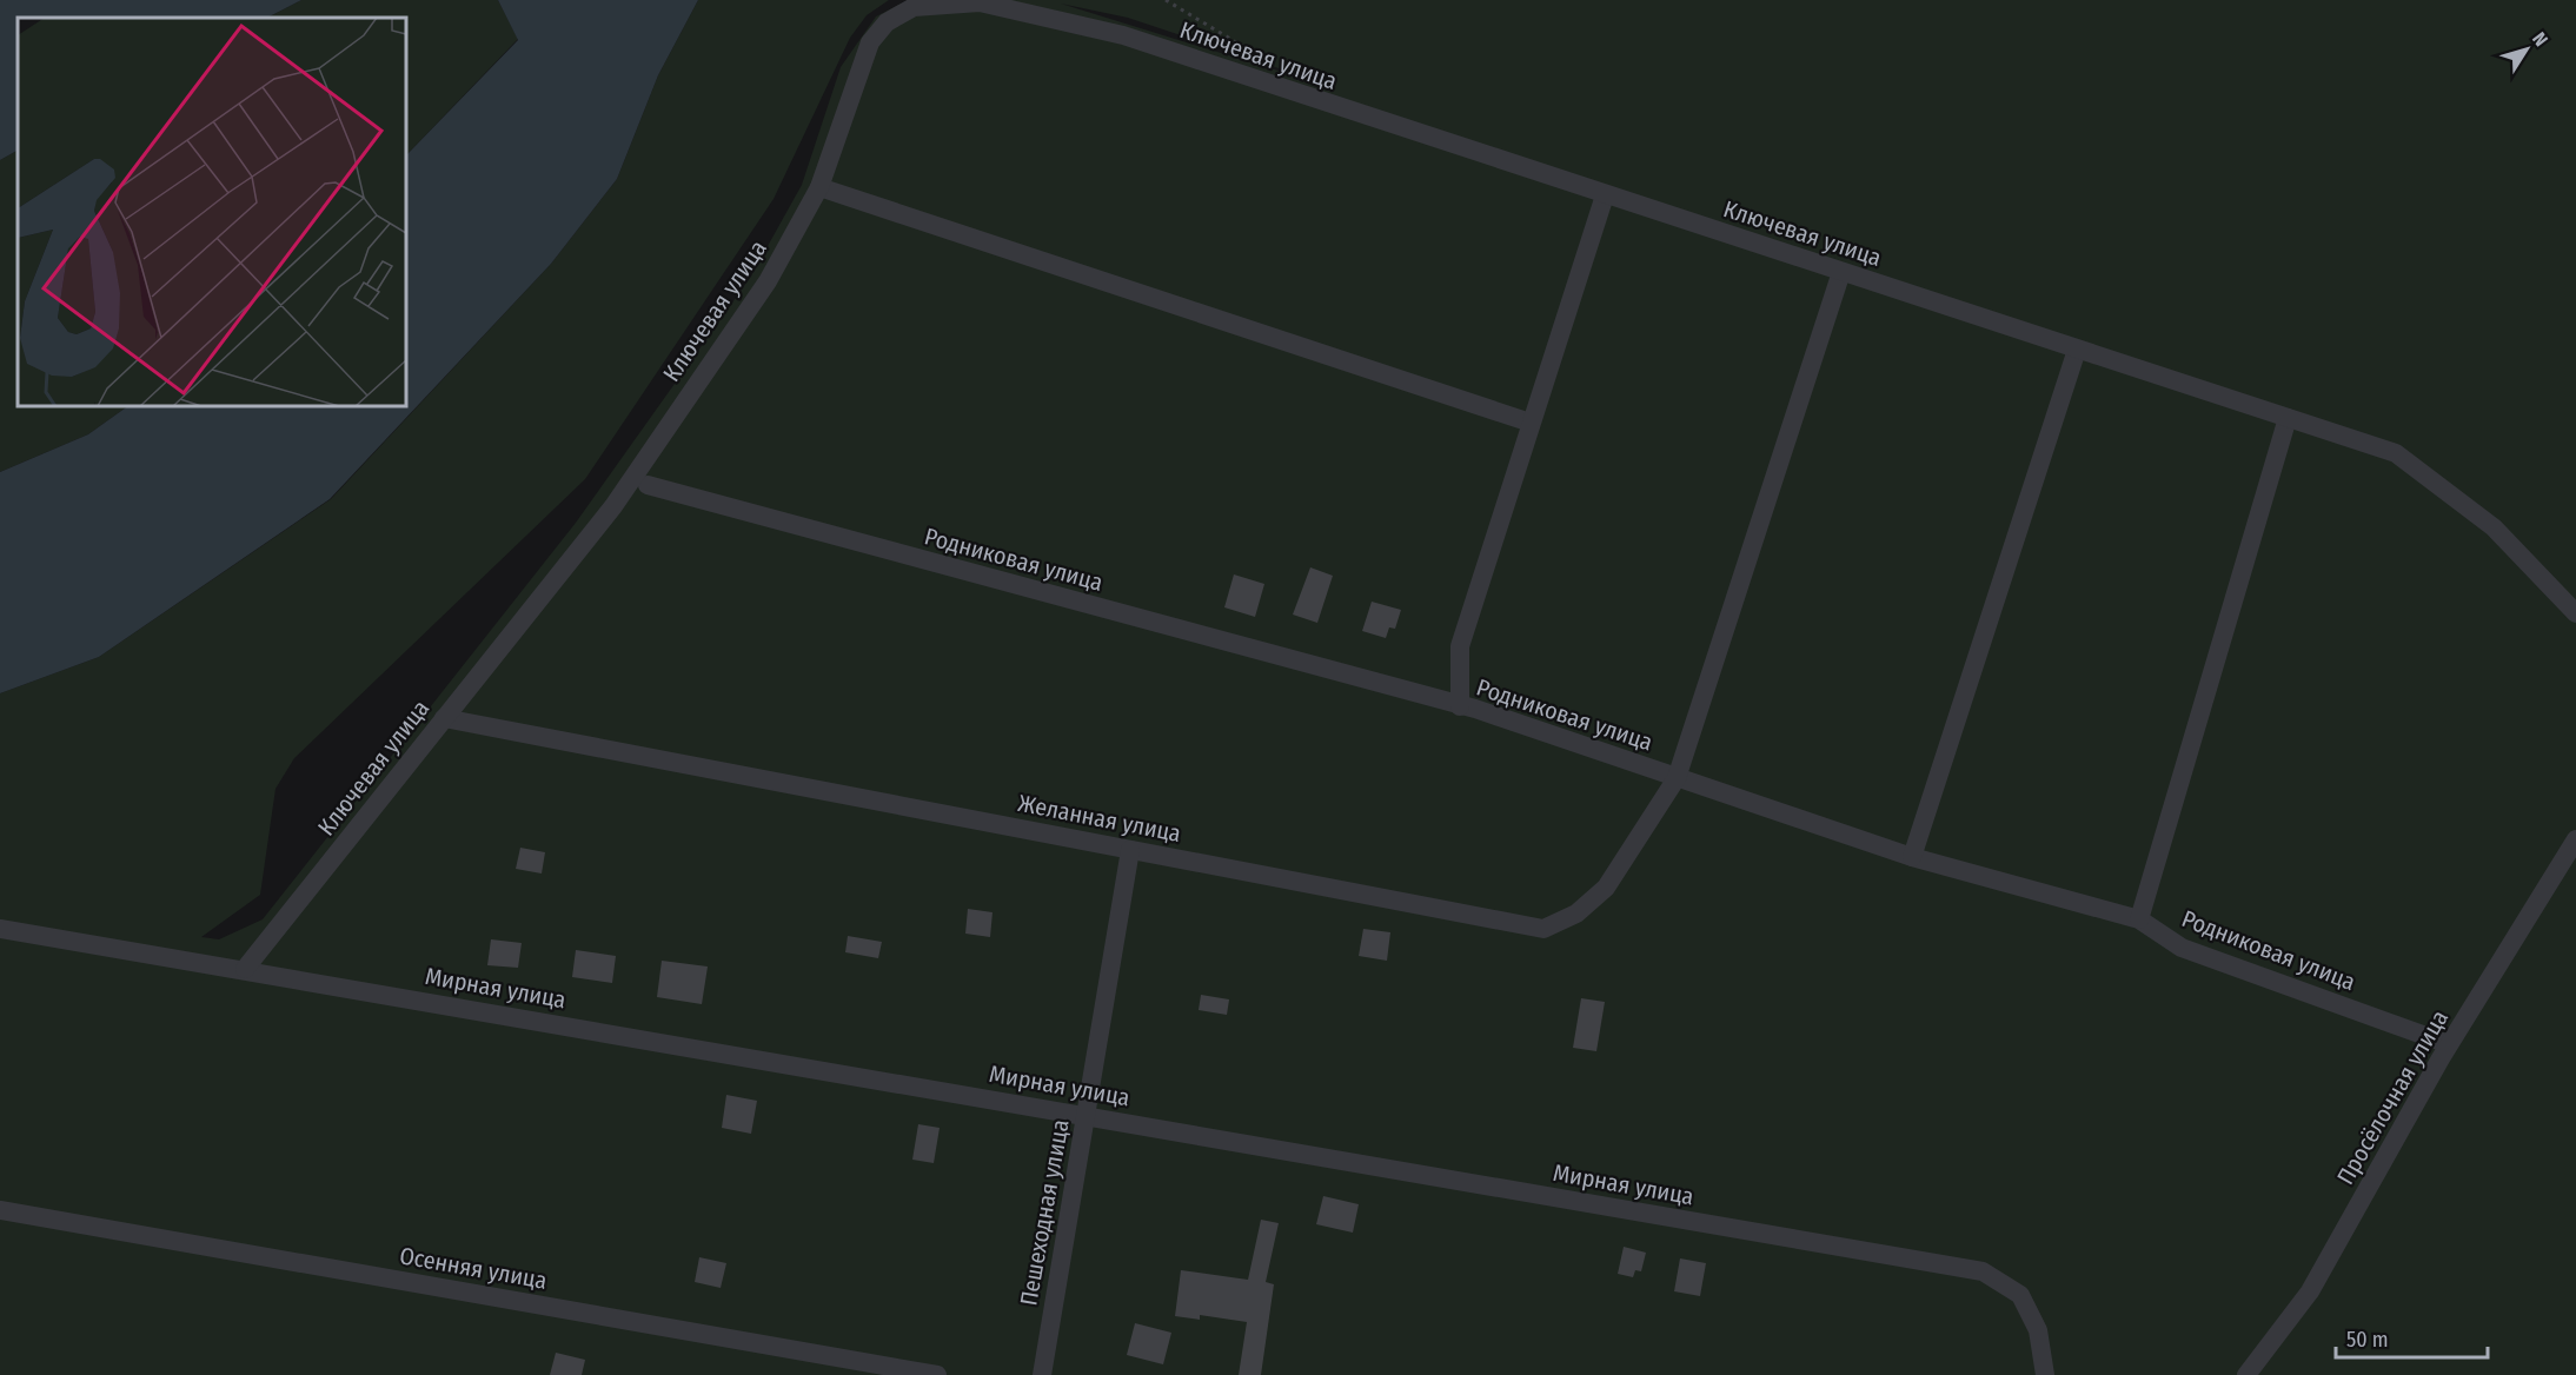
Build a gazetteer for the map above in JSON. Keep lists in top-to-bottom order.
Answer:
{
  "streets": {
    "street": [
      "Ключевая улица",
      "Родниковая улица",
      "Желанная улица",
      "Мирная улица",
      "Просёлочная улица",
      "Пешеходная улица",
      "Осенняя улица"
    ]
  },
  "crossings": [
    ["Ключевая улица", "Желанная улица"],
    ["Ключевая улица", "Мирная улица"],
    ["Родниковая улица", "Желанная улица"],
    ["Родниковая улица", "Просёлочная улица"],
    ["Желанная улица", "Пешеходная улица"],
    ["Мирная улица", "Пешеходная улица"]
  ],
  "scale_bar": "50 m",
  "north": "top right"
}
